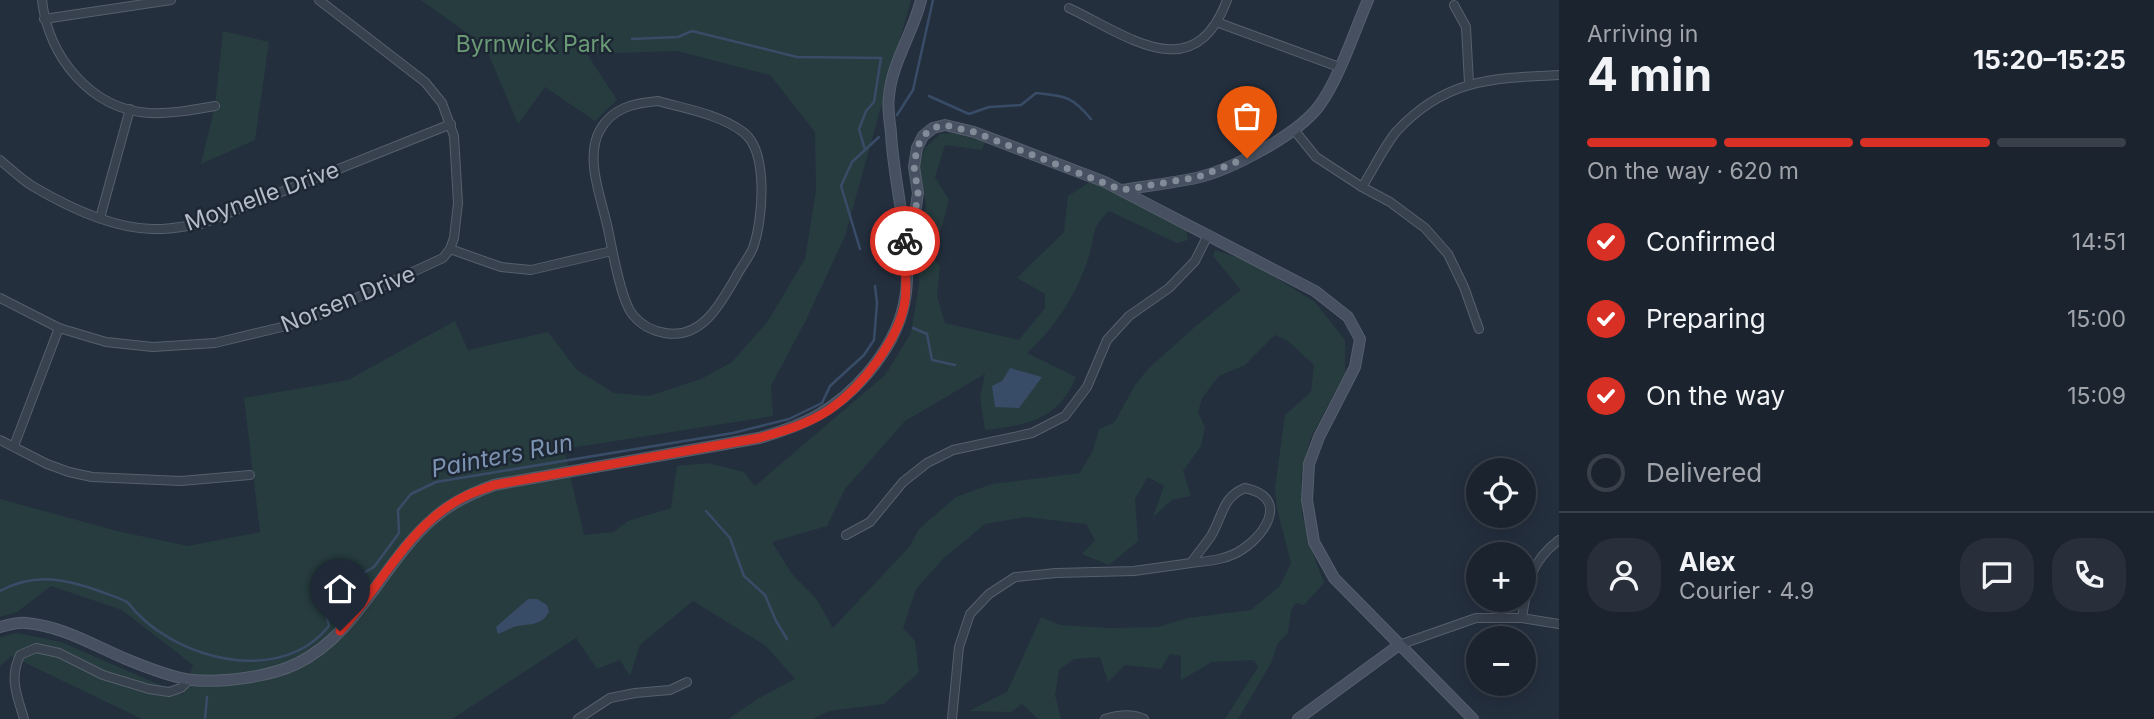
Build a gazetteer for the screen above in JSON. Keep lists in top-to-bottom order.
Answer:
{
  "streets": {
    "street": ["Moynelle Drive", "Norsen Drive"]
  },
  "water": ["Painters Run"],
  "parks": ["Byrnwick Park"],
  "page": {
    "heading": ["4 min", "Arriving in", "15:20–15:25"],
    "panel": ["Alex", "Courier · 4.9"],
    "bar": "On the way · 620 m",
    "list": [
      ["Confirmed", "14:51"],
      ["Preparing", "15:00"],
      ["On the way", "15:09"],
      "Delivered"
    ],
    "map_buttons": ["+", "−"]
  }
}
